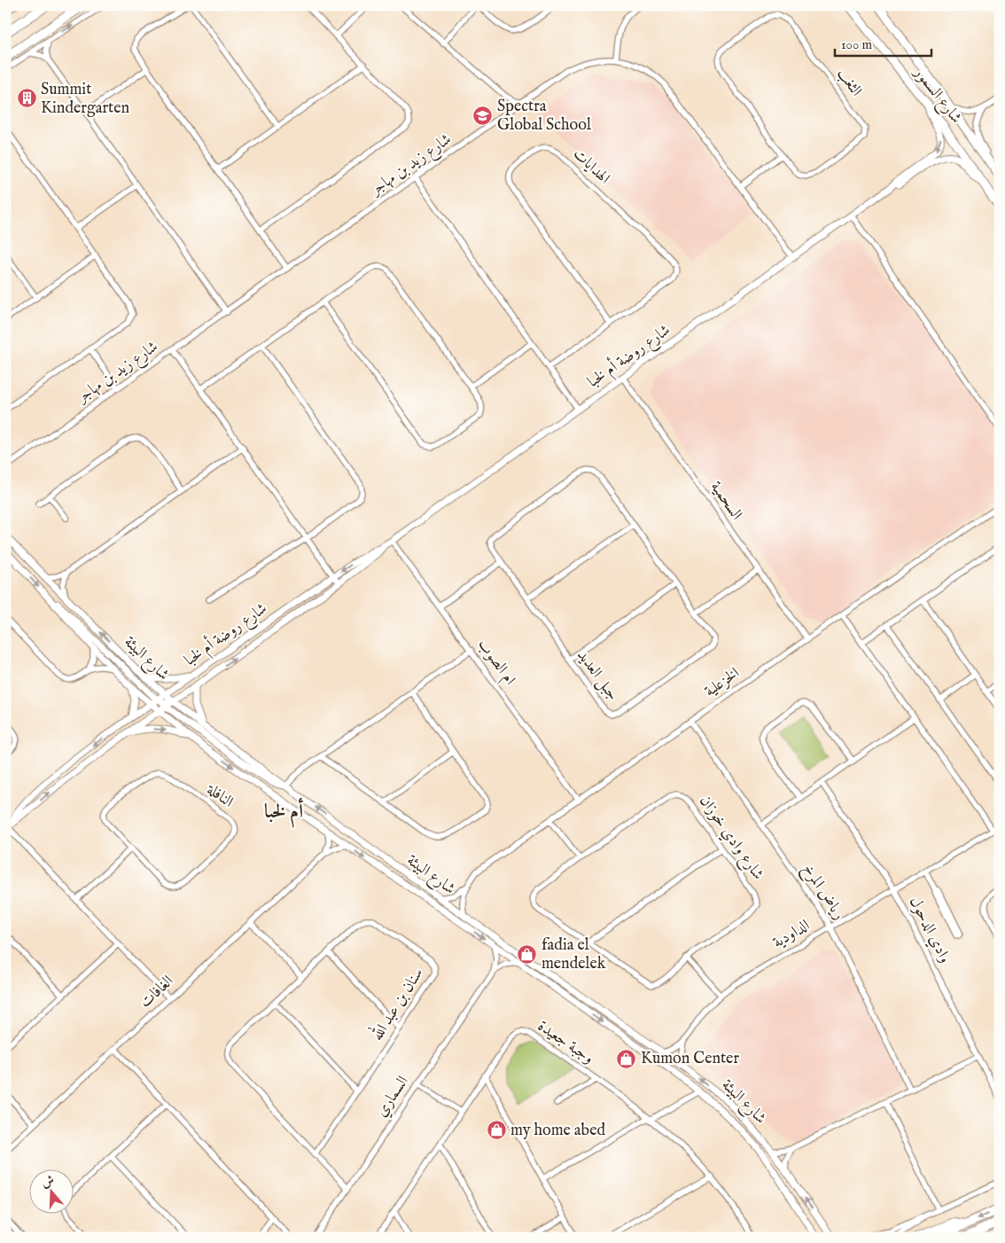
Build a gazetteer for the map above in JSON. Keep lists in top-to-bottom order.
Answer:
{
  "streets": {
    "main road": ["شارع السمور"],
    "street": [
      "الثغب",
      "شارع زيد بن مهاجر",
      "الهدايات",
      "شارع روضة أم لخبا",
      "السحمية",
      "شارع البيئة",
      "ام الصوب",
      "جبل العديد",
      "الخزعلية",
      "النافلة",
      "شارع وادي خوزان",
      "رياض المرخ",
      "وادي الدحول",
      "الداودية",
      "الغافات",
      "سنان بن عبد الله",
      "وجبة جعيدة",
      "السماري"
    ]
  },
  "crossings": [
    ["شارع السمور", "شارع روضة أم لخبا"],
    ["شارع زيد بن مهاجر", "شارع روضة أم لخبا"],
    ["شارع روضة أم لخبا", "السحمية"],
    ["شارع روضة أم لخبا", "شارع البيئة"],
    ["شارع روضة أم لخبا", "ام الصوب"],
    ["السحمية", "الخزعلية"],
    ["شارع البيئة", "الخزعلية"],
    ["شارع البيئة", "الداودية"],
    ["شارع البيئة", "الغافات"],
    ["ام الصوب", "الخزعلية"],
    ["الخزعلية", "رياض المرخ"],
    ["رياض المرخ", "الداودية"],
    ["وادي الدحول", "الداودية"],
    ["سنان بن عبد الله", "السماري"]
  ],
  "districts": ["أم لخبا"],
  "places": {
    "building": ["Summit Kindergarten"],
    "school or university": ["Spectra Global School"],
    "shop": ["fadia el mendelek", "Kumon Center", "my home abed"]
  },
  "scale_bar": "100 m",
  "north": "top"
}
